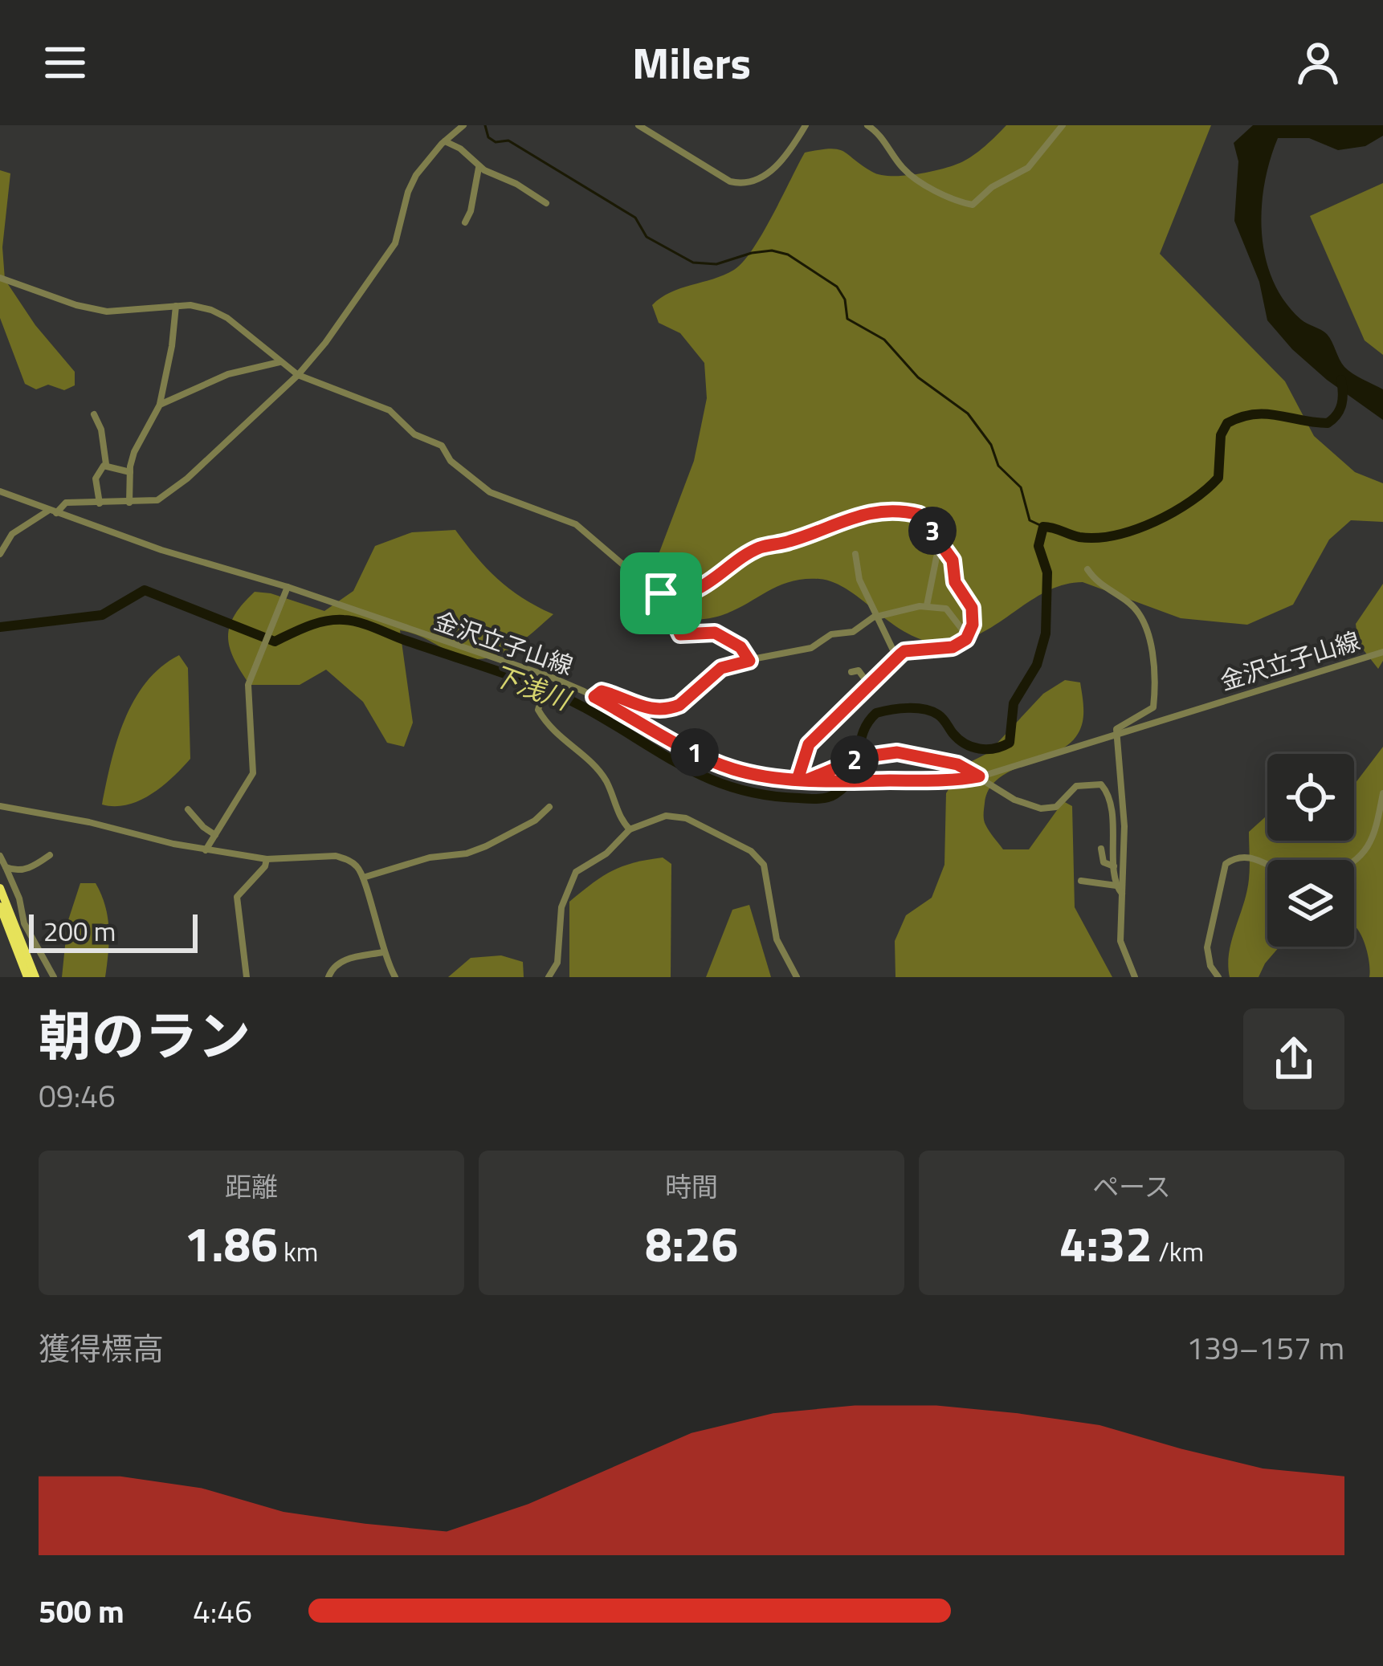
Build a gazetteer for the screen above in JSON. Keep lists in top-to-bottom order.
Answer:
{
  "streets": {
    "street": ["金沢立子山線"]
  },
  "water": ["下浅川"],
  "scale_bar": "200 m",
  "page": {
    "header": "Milers",
    "pins": ["3", "1", "2"],
    "scale": "200 m",
    "heading": ["朝のラン", "09:46"],
    "stats": [
      ["距離", "1.86 km"],
      ["時間", "8:26"],
      ["ペース", "4:32 /km"]
    ],
    "chart": ["獲得標高", "139–157 m"],
    "list": [
      {
        "name": "500 m",
        "note": "4:46"
      }
    ]
  }
}
